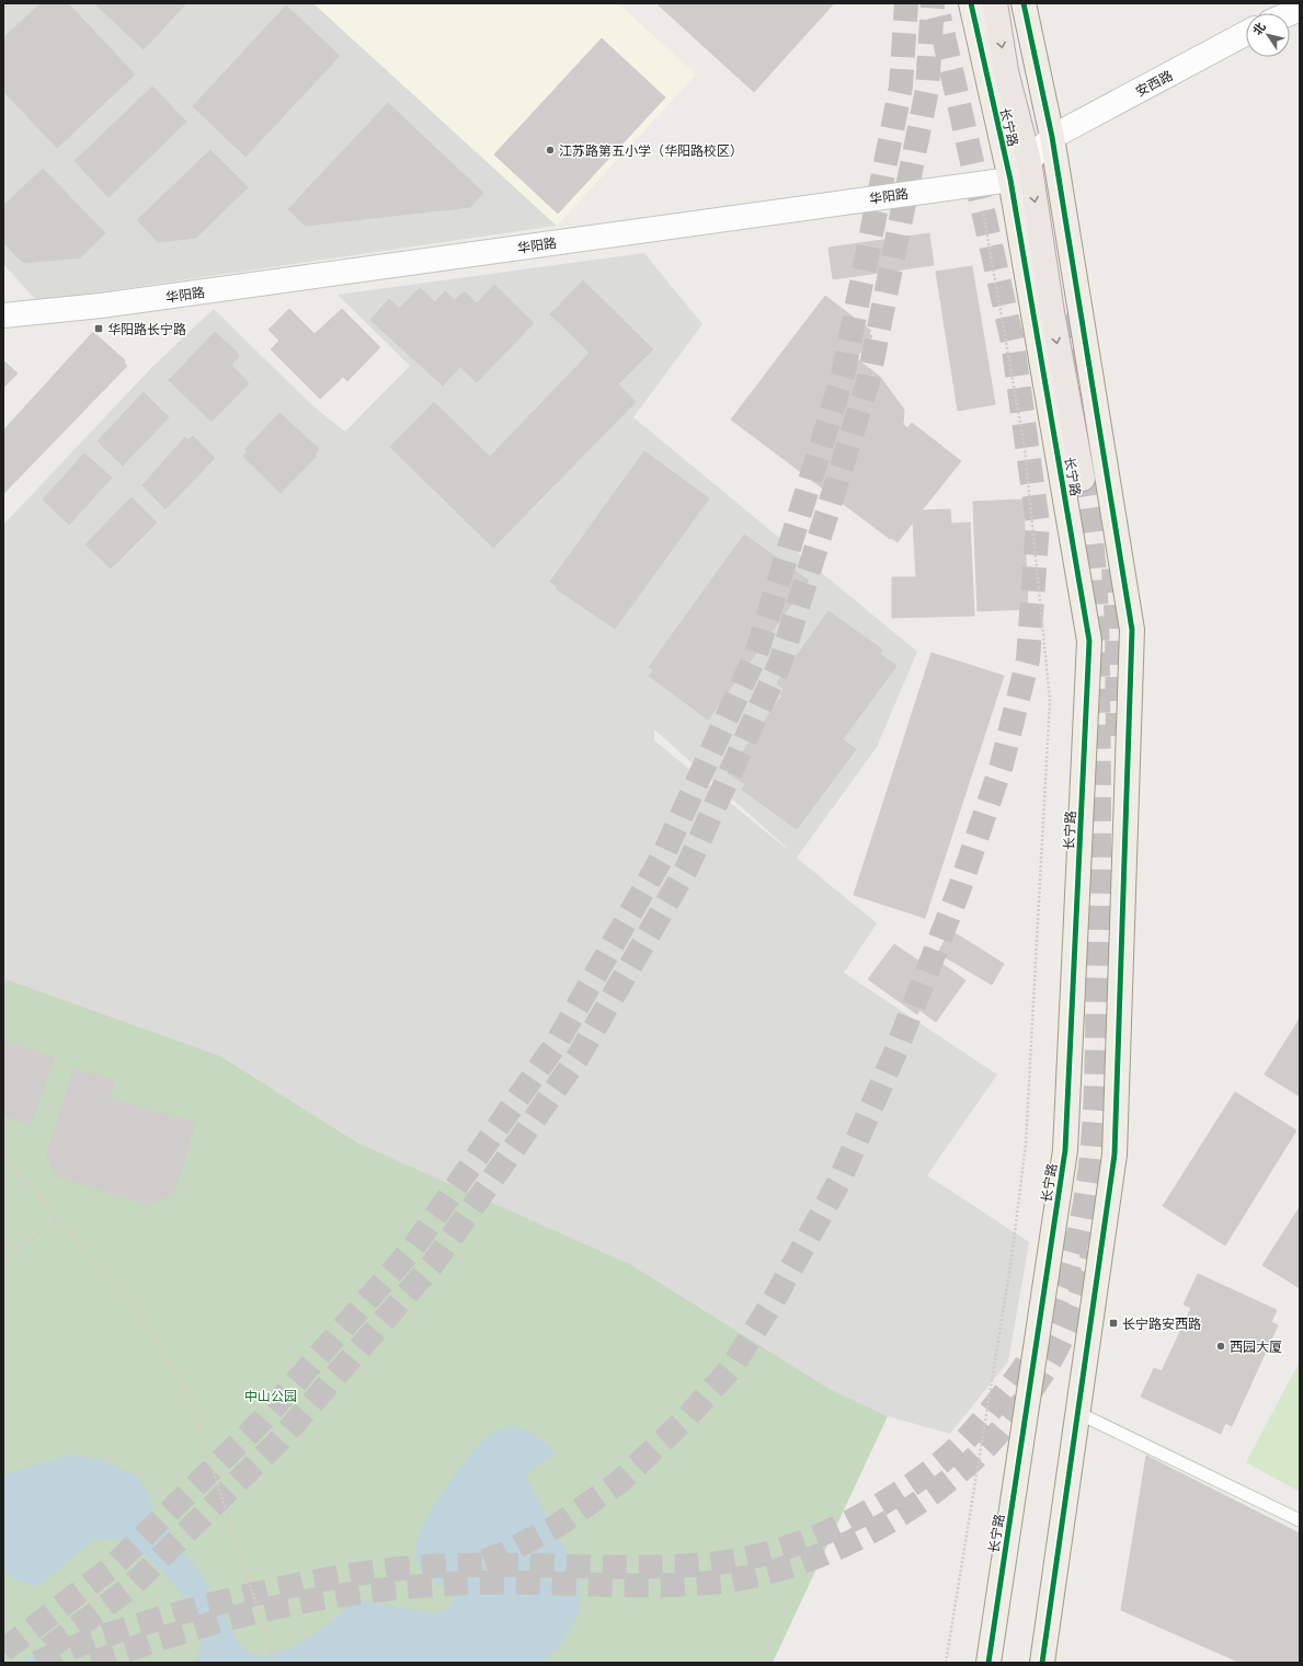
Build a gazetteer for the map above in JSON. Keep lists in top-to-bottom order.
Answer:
{
  "streets": {
    "main road": ["长宁路"],
    "street": ["安西路", "华阳路"]
  },
  "crossings": [
    ["长宁路", "华阳路"]
  ],
  "parks": ["中山公园"],
  "places": {
    "other": ["江苏路第五小学（华阳路校区）", "西园大厦"],
    "transit": ["华阳路长宁路", "长宁路安西路"]
  },
  "north": "top left"
}
